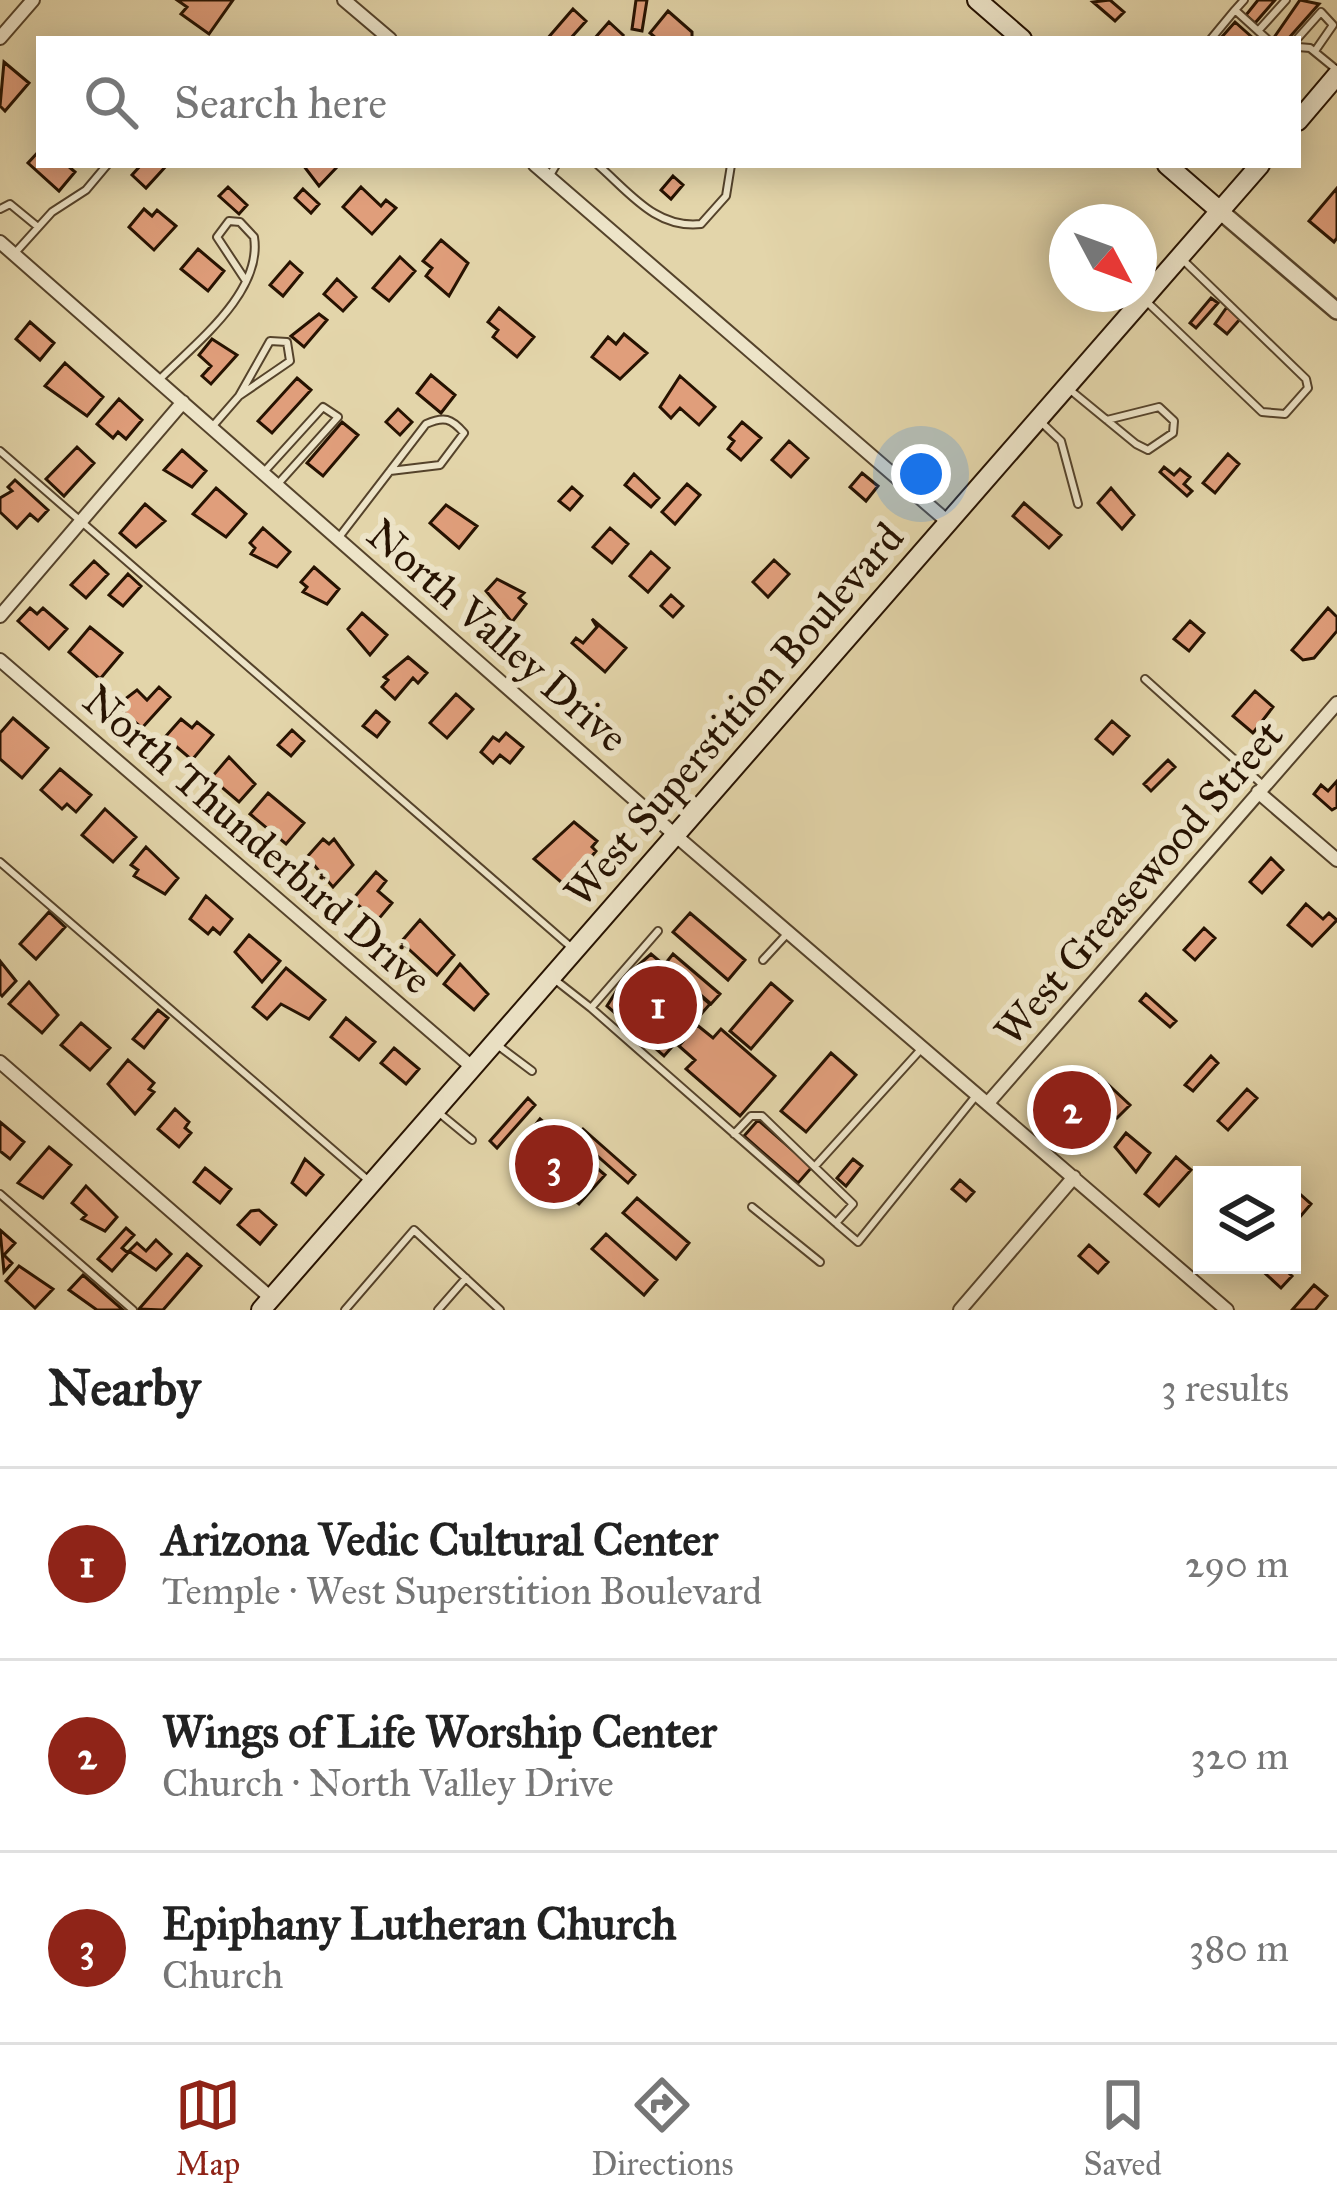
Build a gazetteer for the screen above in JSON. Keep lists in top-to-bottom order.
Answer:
{
  "streets": {
    "main road": ["West Superstition Boulevard"],
    "street": ["North Valley Drive", "North Thunderbird Drive", "West Greasewood Street"]
  },
  "crossings": [
    ["North Valley Drive", "West Superstition Boulevard"],
    ["North Valley Drive", "West Greasewood Street"],
    ["West Superstition Boulevard", "North Thunderbird Drive"]
  ],
  "north": "bottom right",
  "page": {
    "search": "Search here",
    "pins": ["1", "2", "3"],
    "heading": ["Nearby", "3 results"],
    "list": [
      {
        "mark": "1",
        "name": "Arizona Vedic Cultural Center",
        "note": "Temple · West Superstition Boulevard",
        "value": "290 m"
      },
      {
        "mark": "2",
        "name": "Wings of Life Worship Center",
        "note": "Church · North Valley Drive",
        "value": "320 m"
      },
      {
        "mark": "3",
        "name": "Epiphany Lutheran Church",
        "note": "Church",
        "value": "380 m"
      }
    ],
    "nav": ["Map", "Directions", "Saved"]
  }
}
